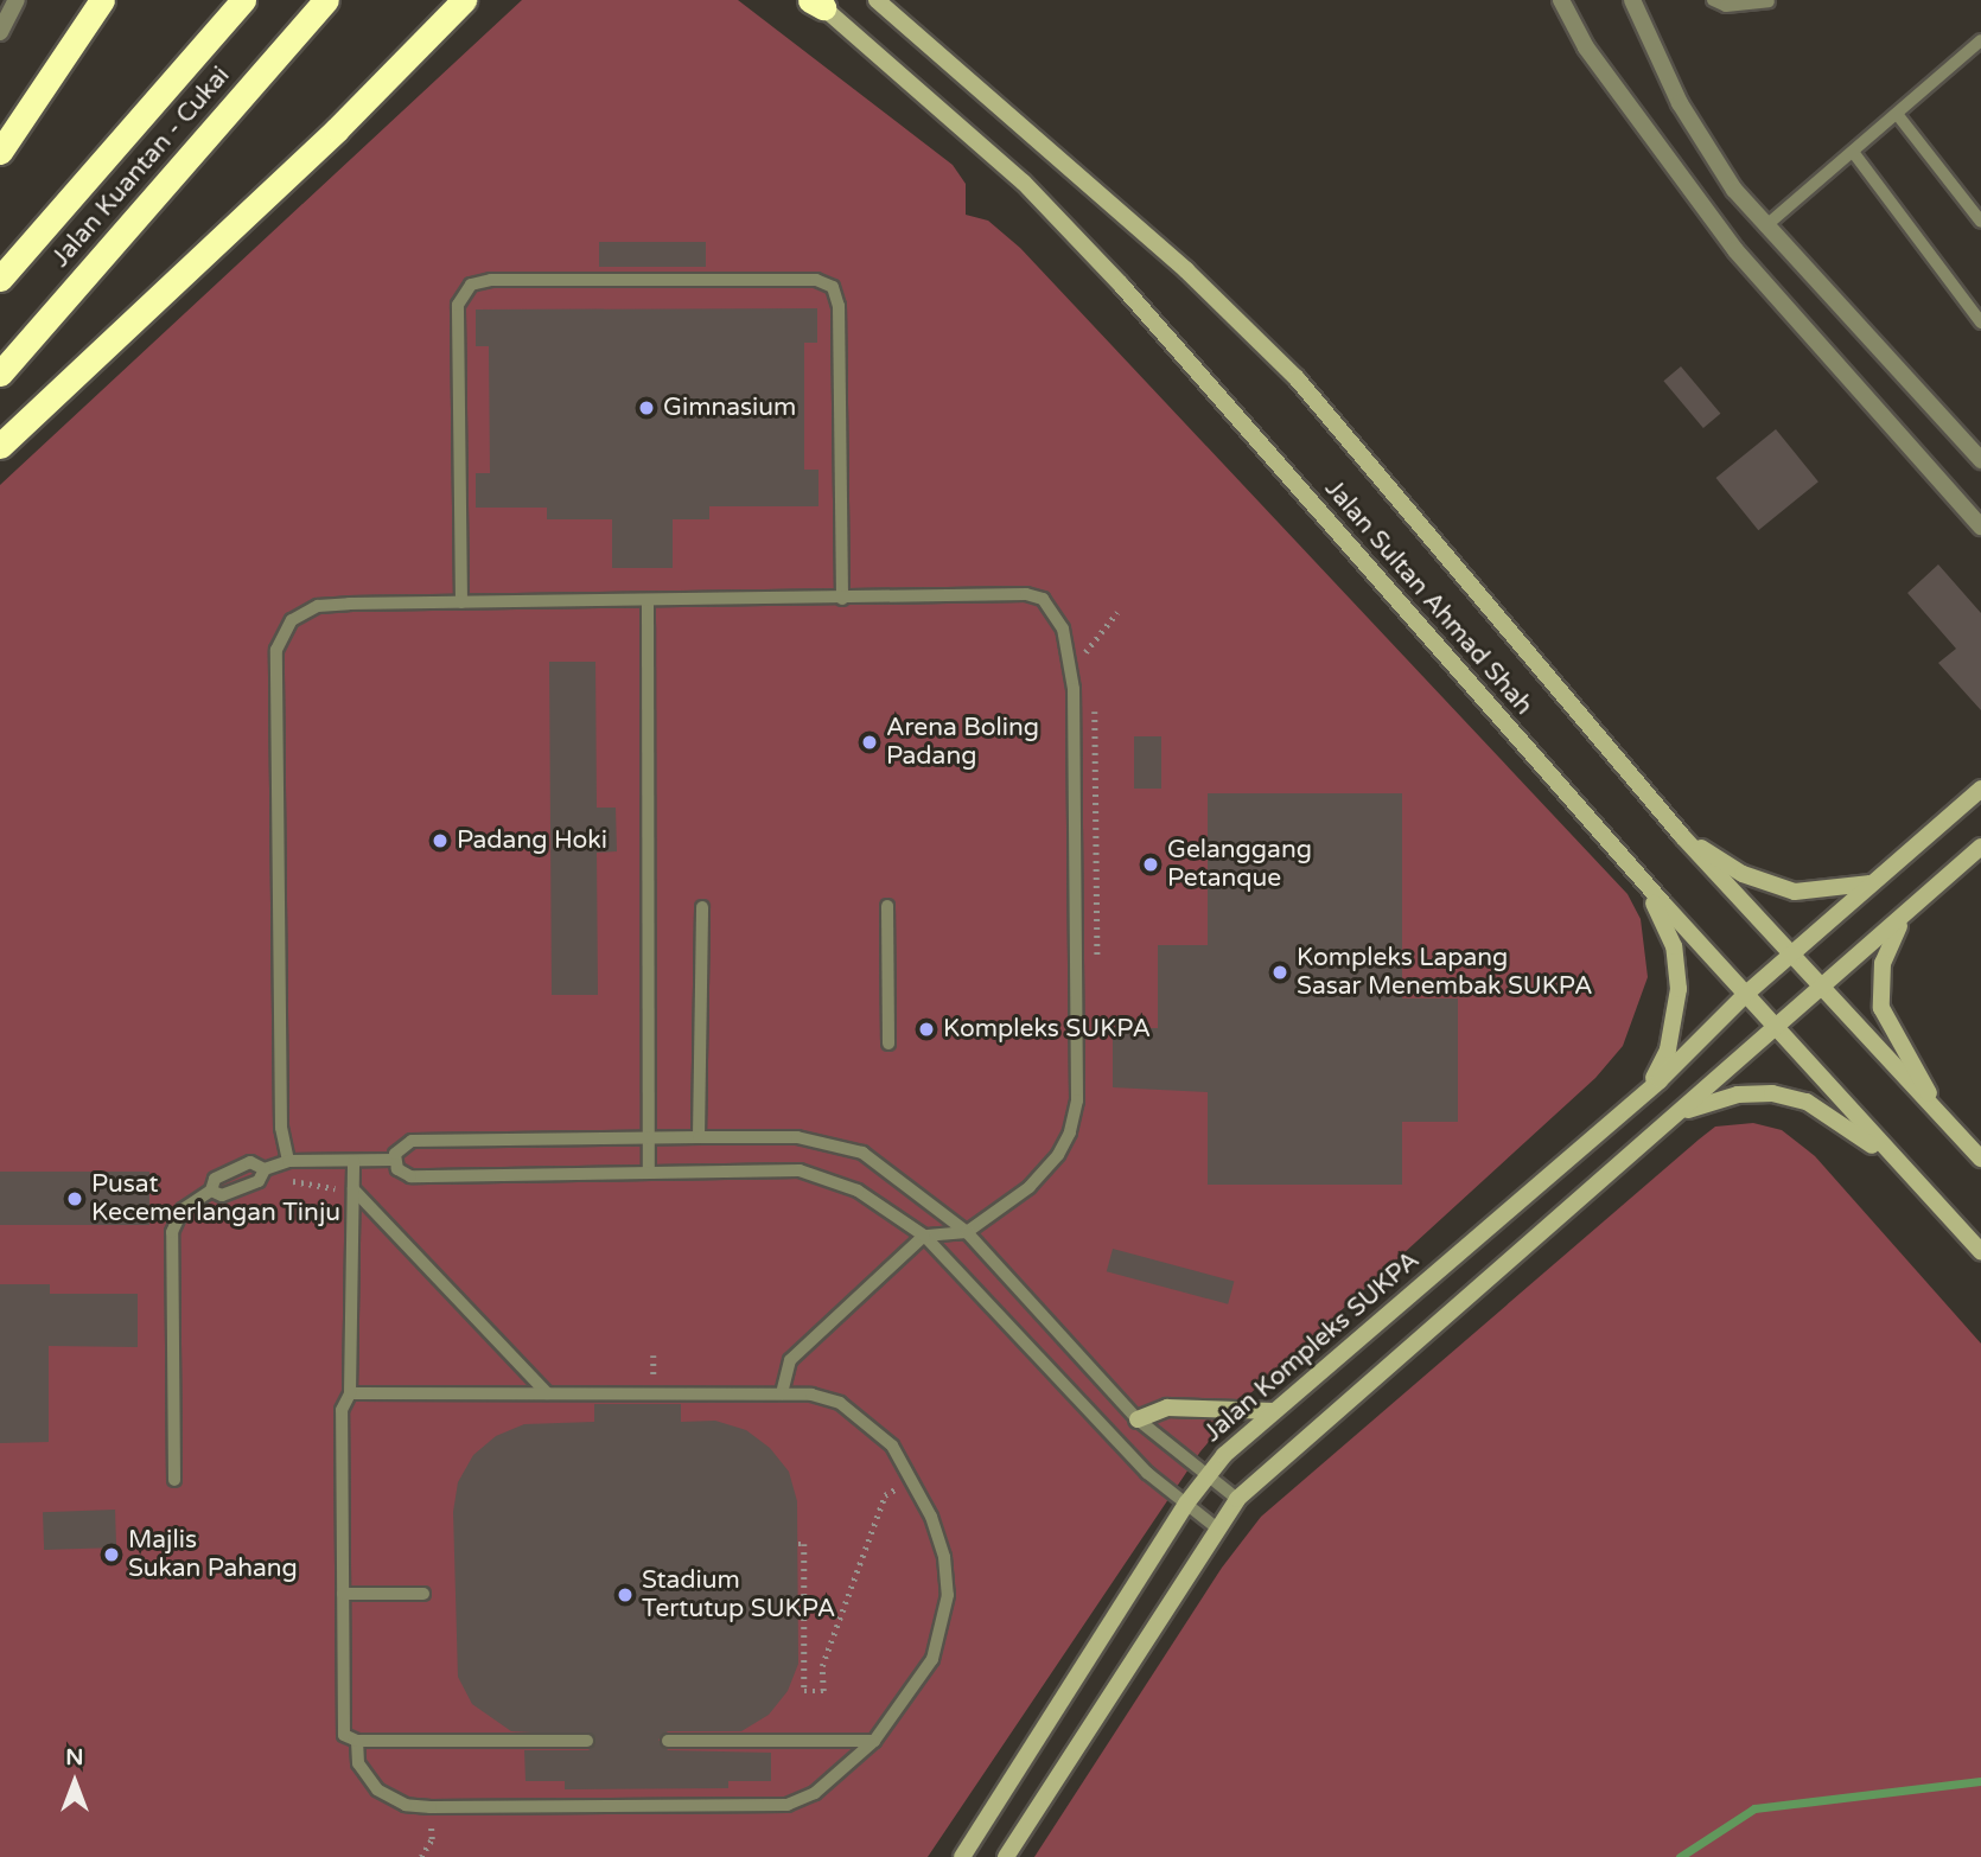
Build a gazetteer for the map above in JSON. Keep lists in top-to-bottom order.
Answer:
{
  "streets": {
    "highway": ["Jalan Kuantan - Cukai"],
    "main road": ["Jalan Sultan Ahmad Shah", "Jalan Kompleks SUKPA"]
  },
  "crossings": [
    ["Jalan Sultan Ahmad Shah", "Jalan Kompleks SUKPA"]
  ],
  "places": [
    "Gimnasium",
    "Arena Boling Padang",
    "Padang Hoki",
    "Gelanggang Petanque",
    "Kompleks Lapang Sasar Menembak SUKPA",
    "Kompleks SUKPA",
    "Pusat Kecemerlangan Tinju",
    "Majlis Sukan Pahang",
    "Stadium Tertutup SUKPA"
  ],
  "north": "top"
}
